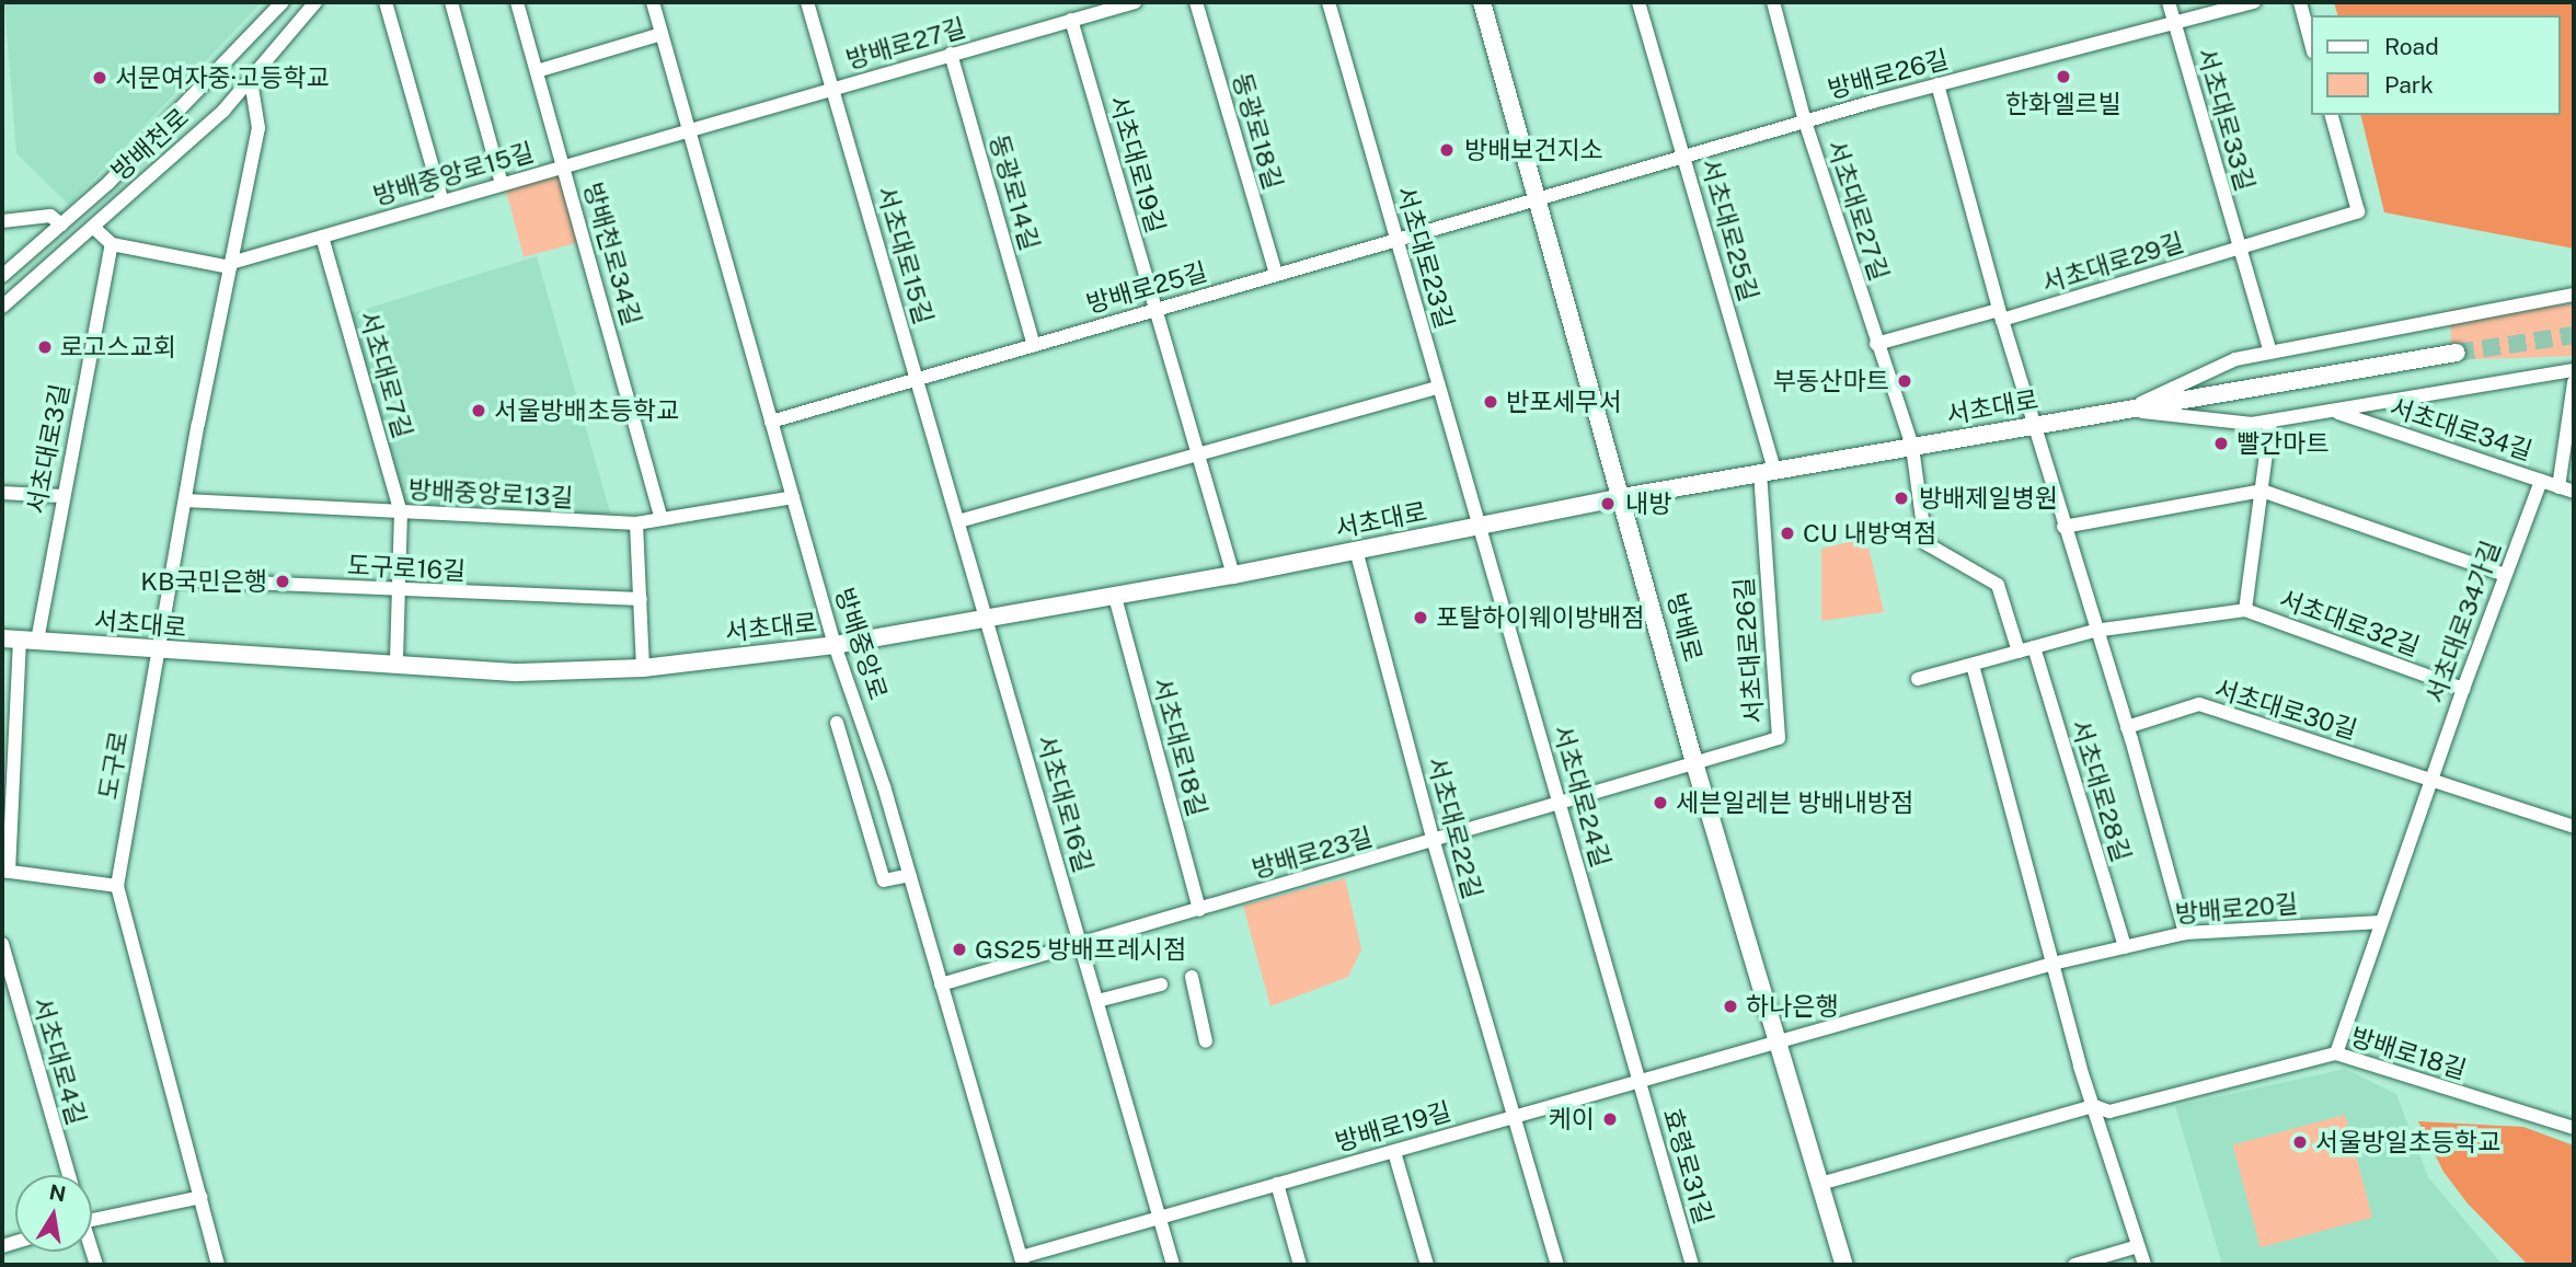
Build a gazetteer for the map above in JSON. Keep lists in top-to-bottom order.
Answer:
{
  "streets": {
    "main road": ["서초대로", "방배로"],
    "street": [
      "방배로27길",
      "방배로26길",
      "서초대로33길",
      "동광로18길",
      "방배천로",
      "서초대로19길",
      "방배중앙로15길",
      "동광로14길",
      "서초대로27길",
      "서초대로25길",
      "방배천로34길",
      "서초대로15길",
      "서초대로23길",
      "서초대로29길",
      "방배로25길",
      "서초대로7길",
      "서초대로34길",
      "서초대로3길",
      "방배중앙로13길",
      "도구로16길",
      "서초대로34가길",
      "서초대로32길",
      "방배중앙로",
      "서초대로26길",
      "서초대로30길",
      "서초대로18길",
      "도구로",
      "서초대로28길",
      "서초대로24길",
      "서초대로16길",
      "서초대로22길",
      "방배로23길",
      "방배로20길",
      "방배로18길",
      "서초대로4길",
      "방배로19길",
      "효령로31길"
    ]
  },
  "crossings": [
    ["방배로27길", "서초대로19길"],
    ["방배로27길", "방배중앙로15길"],
    ["방배로27길", "동광로14길"],
    ["방배로27길", "서초대로15길"],
    ["방배로27길", "방배중앙로"],
    ["방배로26길", "서초대로33길"],
    ["방배로26길", "서초대로27길"],
    ["방배로26길", "서초대로25길"],
    ["방배로26길", "방배로25길"],
    ["방배로26길", "방배로"],
    ["서초대로33길", "서초대로29길"],
    ["서초대로33길", "서초대로"],
    ["동광로18길", "방배로25길"],
    ["방배천로", "도구로"],
    ["서초대로19길", "방배로25길"],
    ["서초대로19길", "서초대로"],
    ["방배중앙로15길", "방배천로34길"],
    ["방배중앙로15길", "서초대로7길"],
    ["방배중앙로15길", "방배중앙로"],
    ["방배중앙로15길", "도구로"],
    ["동광로14길", "방배로25길"],
    ["서초대로27길", "서초대로"],
    ["서초대로25길", "서초대로"],
    ["서초대로25길", "서초대로26길"],
    ["방배천로34길", "방배중앙로13길"],
    ["서초대로15길", "방배로25길"],
    ["서초대로15길", "서초대로"],
    ["서초대로15길", "서초대로16길"],
    ["서초대로23길", "방배로25길"],
    ["서초대로23길", "서초대로"],
    ["서초대로23길", "서초대로24길"],
    ["방배로25길", "방배로"],
    ["방배로25길", "방배중앙로"],
    ["서초대로7길", "서초대로"],
    ["서초대로7길", "방배중앙로13길"],
    ["서초대로7길", "도구로16길"],
    ["서초대로", "서초대로34길"],
    ["서초대로", "서초대로3길"],
    ["서초대로", "서초대로32길"],
    ["서초대로", "방배로"],
    ["서초대로", "방배중앙로"],
    ["서초대로", "서초대로26길"],
    ["서초대로", "서초대로18길"],
    ["서초대로", "도구로"],
    ["서초대로", "서초대로24길"],
    ["서초대로", "서초대로16길"],
    ["서초대로", "서초대로22길"],
    ["서초대로34길", "서초대로34가길"],
    ["방배중앙로13길", "방배중앙로"],
    ["방배중앙로13길", "도구로"],
    ["도구로16길", "도구로"],
    ["서초대로34가길", "서초대로32길"],
    ["서초대로34가길", "서초대로30길"],
    ["서초대로34가길", "방배로20길"],
    ["서초대로34가길", "방배로18길"],
    ["방배로", "서초대로26길"],
    ["방배로", "방배로23길"],
    ["방배로", "방배로20길"],
    ["방배로", "방배로18길"],
    ["방배로", "방배로19길"],
    ["방배중앙로", "방배로23길"],
    ["방배중앙로", "방배로19길"],
    ["서초대로26길", "방배로23길"],
    ["서초대로18길", "방배로23길"],
    ["서초대로28길", "방배로20길"],
    ["서초대로24길", "방배로23길"],
    ["서초대로24길", "방배로19길"],
    ["서초대로24길", "효령로31길"],
    ["서초대로16길", "방배로23길"],
    ["서초대로16길", "방배로19길"],
    ["서초대로22길", "방배로23길"],
    ["서초대로22길", "방배로19길"],
    ["방배로20길", "방배로19길"],
    ["방배로19길", "효령로31길"]
  ],
  "places": [
    "한화엘르빌",
    "서문여자중·고등학교",
    "방배보건지소",
    "로고스교회",
    "부동산마트",
    "반포세무서",
    "서울방배초등학교",
    "빨간마트",
    "방배제일병원",
    "내방",
    "CU 내방역점",
    "KB국민은행",
    "포탈하이웨이방배점",
    "세븐일레븐 방배내방점",
    "GS25 방배프레시점",
    "하나은행",
    "케이",
    "서울방일초등학교"
  ],
  "legend": ["Road", "Park"],
  "north": "top"
}
